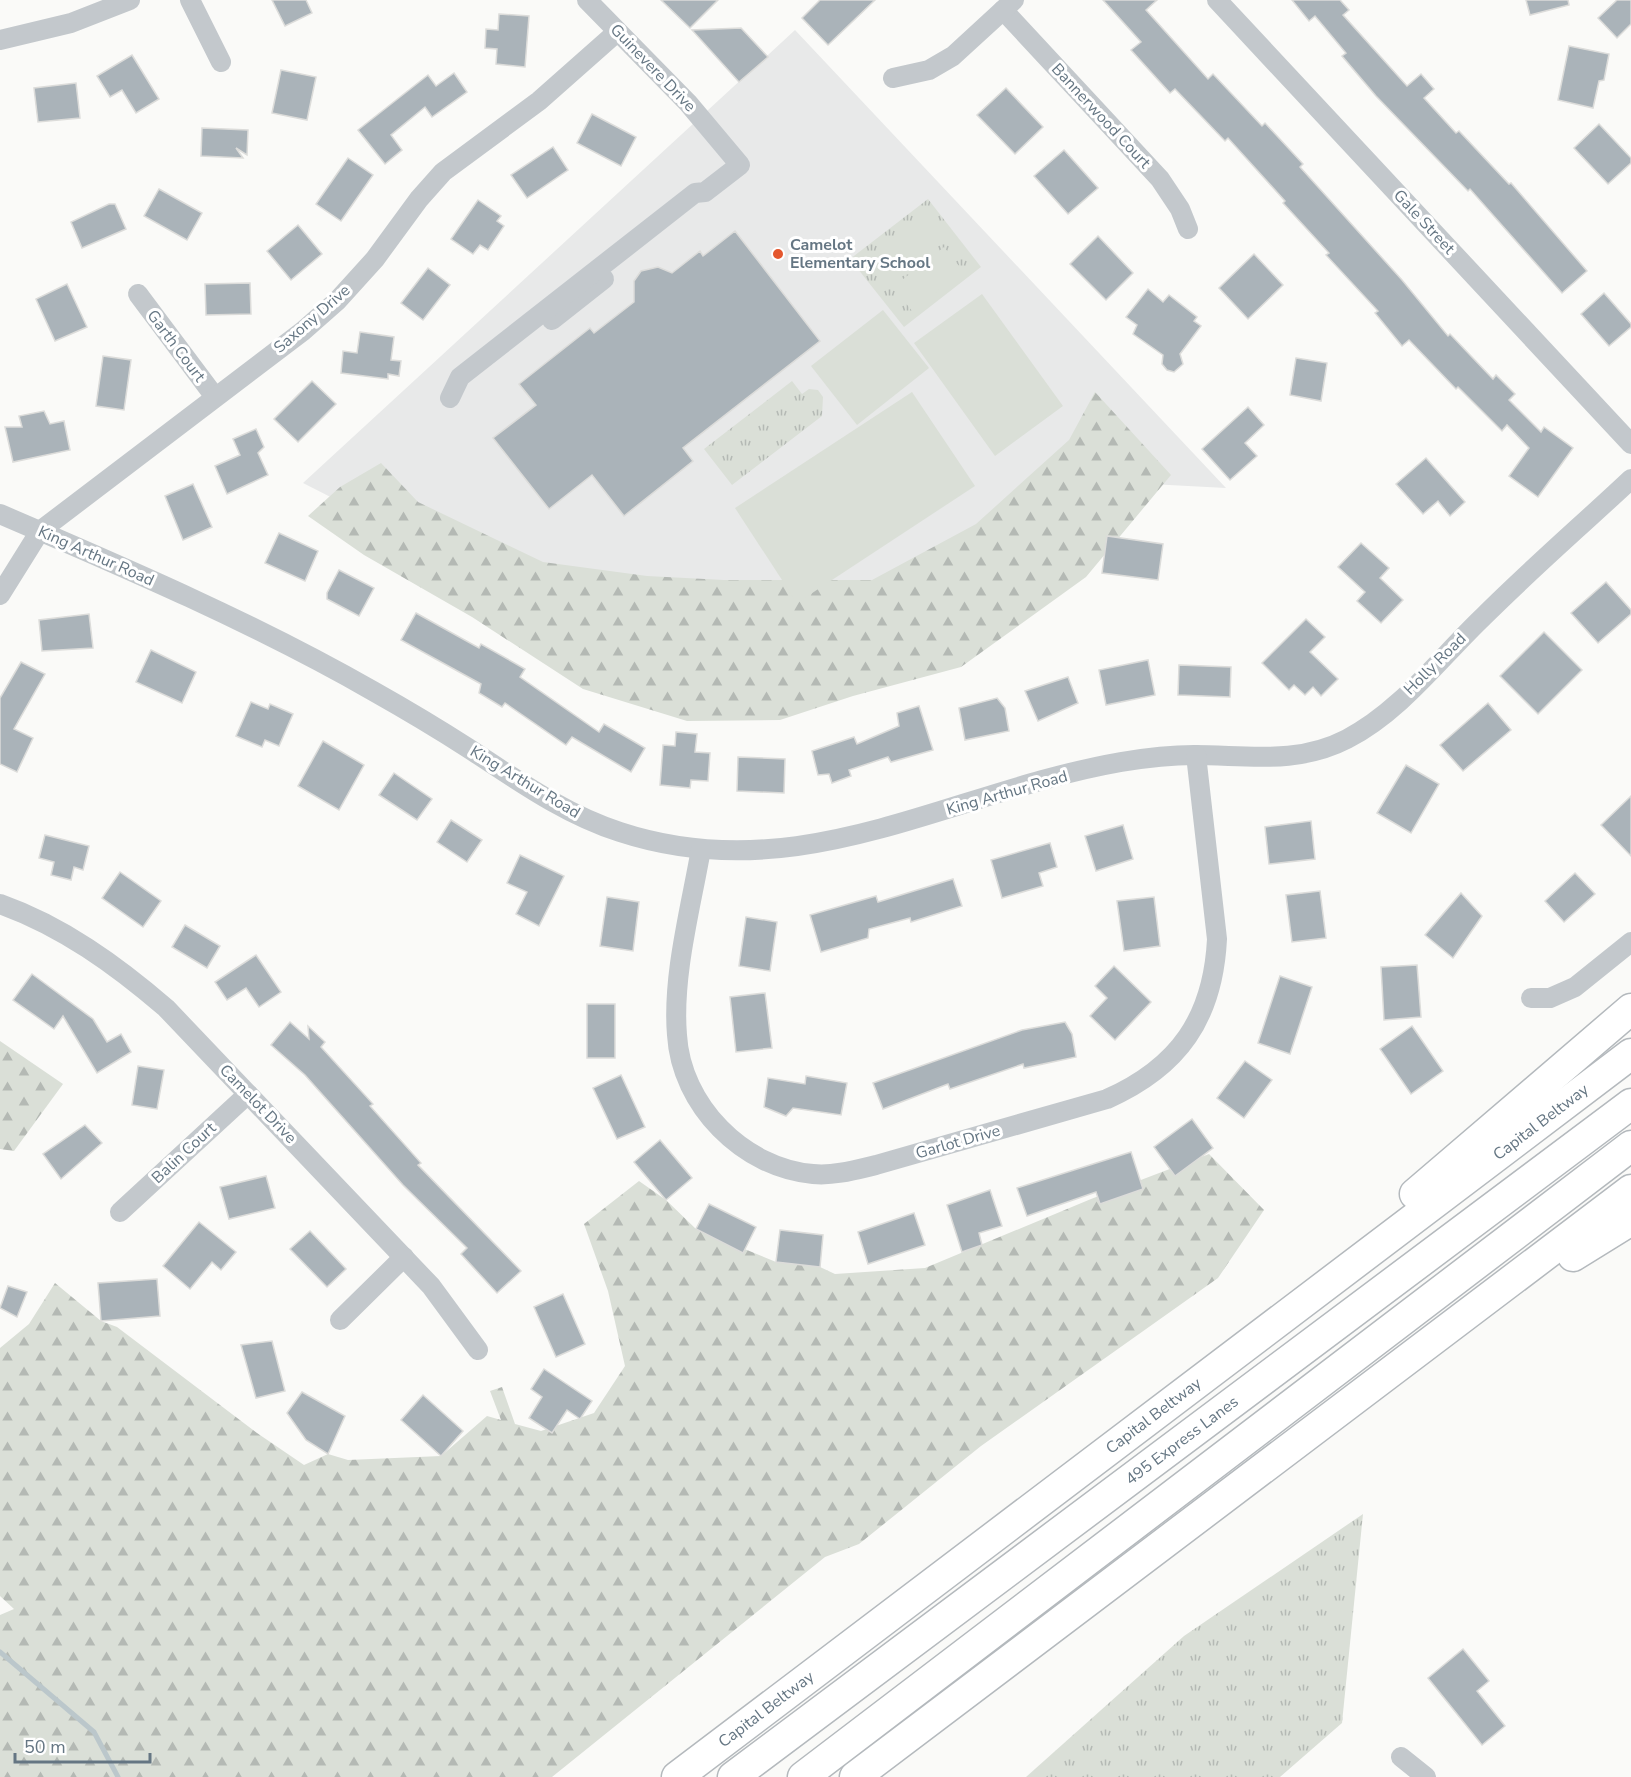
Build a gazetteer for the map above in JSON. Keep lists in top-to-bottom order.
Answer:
{
  "streets": {
    "highway": ["Capital Beltway", "495 Express Lanes"],
    "street": [
      "Guinevere Drive",
      "Bannerwood Court",
      "Gale Street",
      "Saxony Drive",
      "Garth Court",
      "King Arthur Road",
      "Holly Road",
      "Camelot Drive",
      "Garlot Drive",
      "Balin Court"
    ]
  },
  "crossings": [
    ["Guinevere Drive", "Saxony Drive"],
    ["Saxony Drive", "Garth Court"],
    ["Saxony Drive", "King Arthur Road"],
    ["King Arthur Road", "Holly Road"],
    ["King Arthur Road", "Garlot Drive"],
    ["Holly Road", "Garlot Drive"],
    ["Camelot Drive", "Balin Court"]
  ],
  "places": ["Camelot Elementary School"],
  "scale_bar": "50 m"
}
